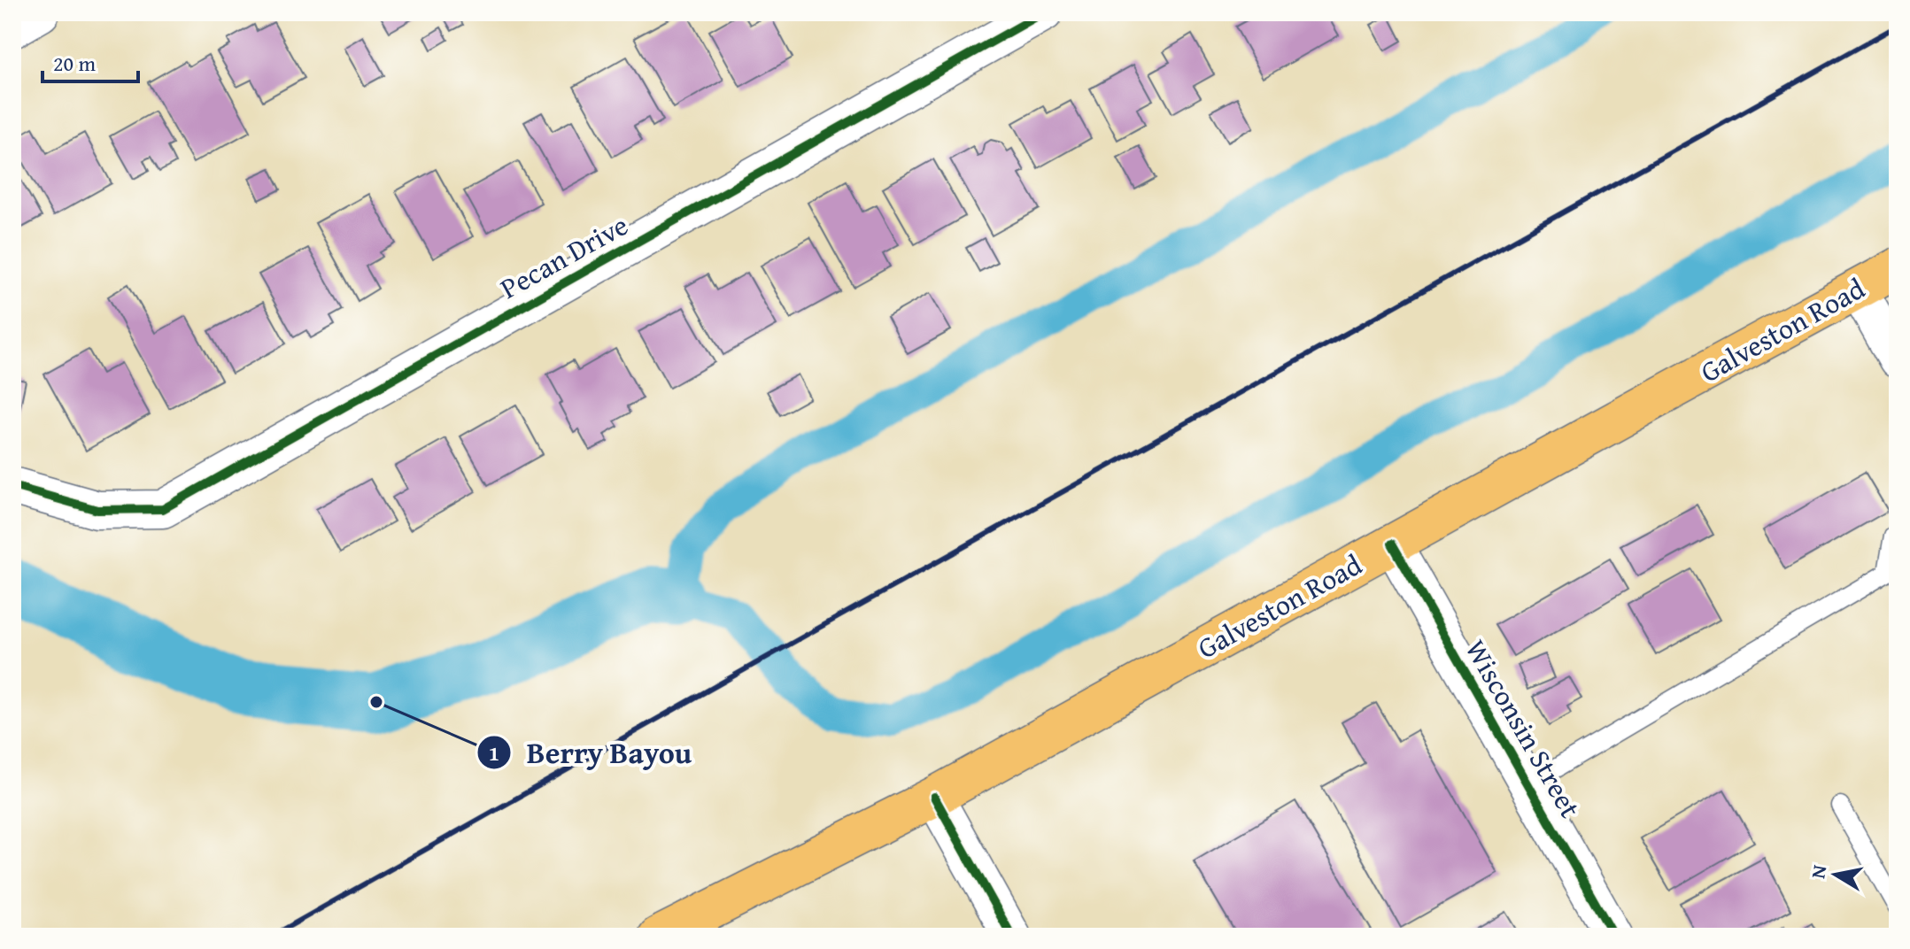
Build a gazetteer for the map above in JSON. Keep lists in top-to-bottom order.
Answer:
{
  "streets": {
    "main road": ["Galveston Road"],
    "street": ["Pecan Drive", "Wisconsin Street"]
  },
  "crossings": [
    ["Galveston Road", "Wisconsin Street"]
  ],
  "places": ["Berry Bayou"],
  "scale_bar": "20 m",
  "north": "left"
}
